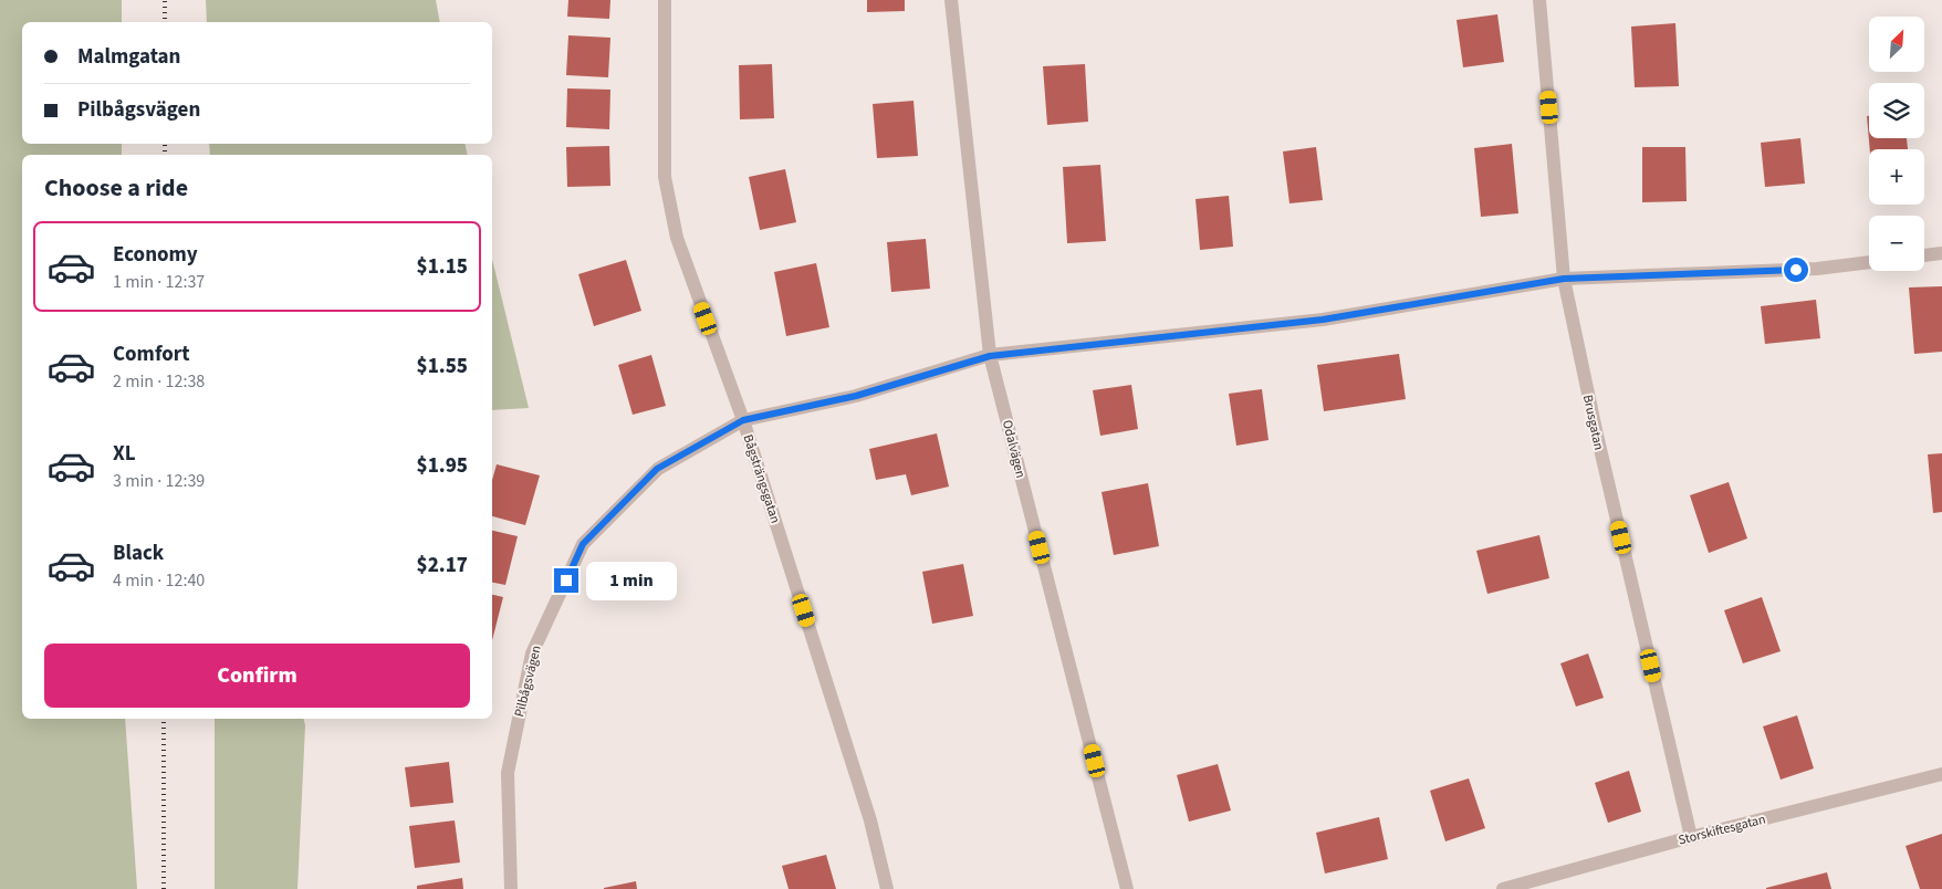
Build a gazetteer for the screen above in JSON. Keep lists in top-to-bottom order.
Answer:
{
  "streets": {
    "street": [
      "Brusgatan",
      "Odalvägen",
      "Bågsträngsgatan",
      "Pilbågsvägen",
      "Storskiftesgatan"
    ]
  },
  "crossings": [
    ["Brusgatan", "Pilbågsvägen"],
    ["Brusgatan", "Storskiftesgatan"],
    ["Odalvägen", "Pilbågsvägen"],
    ["Bågsträngsgatan", "Pilbågsvägen"]
  ],
  "north": "top right",
  "page": {
    "map_buttons": ["+", "−"],
    "banner": ["Malmgatan", "Pilbågsvägen"],
    "heading": "Choose a ride",
    "list": [
      {
        "name": "Economy",
        "note": "1 min · 12:37",
        "value": "$1.15"
      },
      {
        "name": "Comfort",
        "note": "2 min · 12:38",
        "value": "$1.55"
      },
      {
        "name": "XL",
        "note": "3 min · 12:39",
        "value": "$1.95"
      },
      {
        "name": "Black",
        "note": "4 min · 12:40",
        "value": "$2.17"
      }
    ],
    "bubble": "1 min",
    "buttons": "Confirm"
  }
}
